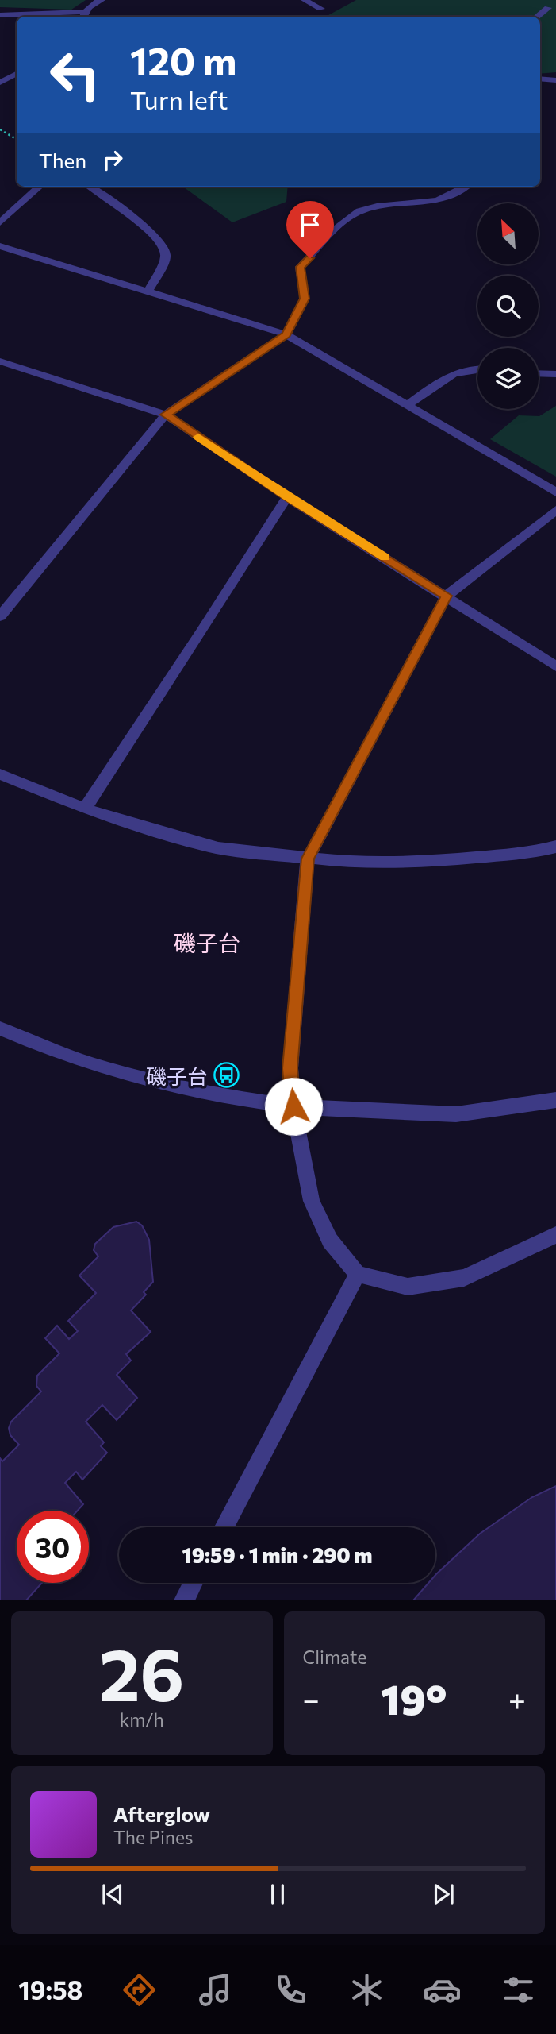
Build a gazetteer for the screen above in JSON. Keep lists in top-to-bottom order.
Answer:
{
  "districts": ["磯子台"],
  "places": {
    "bus stop": ["磯子台"]
  },
  "north": "top left",
  "page": {
    "turn": ["120 m", "Turn left"],
    "then": "Then",
    "limit": "30",
    "trip": "19:59 · 1 min · 290 m",
    "tile": [
      ["26", "km/h"],
      "Climate"
    ],
    "heat": ["−", "19°", "+"],
    "song": ["Afterglow", "The Pines"],
    "tabs": "19:58"
  }
}
